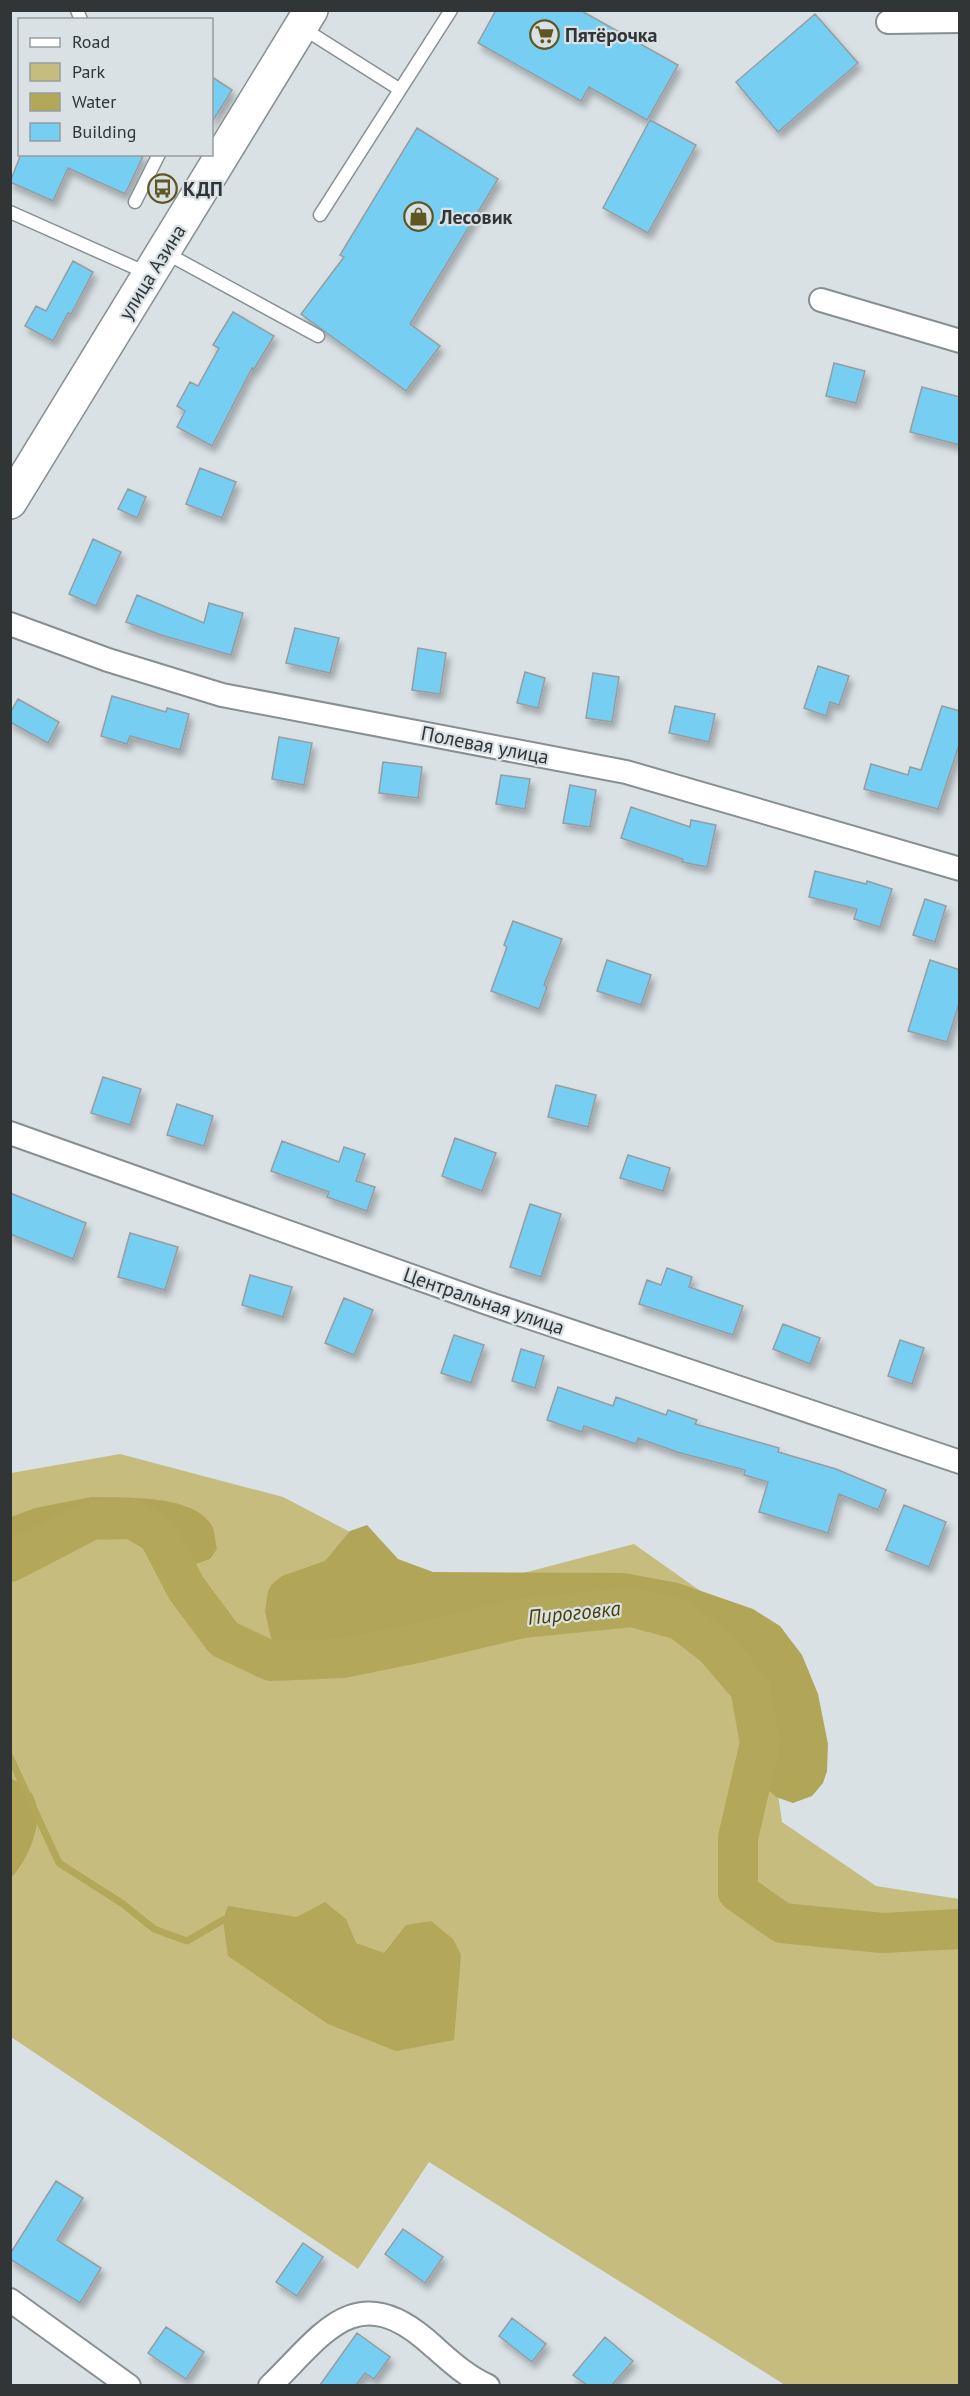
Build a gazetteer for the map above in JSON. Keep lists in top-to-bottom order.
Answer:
{
  "streets": {
    "main road": ["улица Азина"],
    "street": ["Полевая улица", "Центральная улица"]
  },
  "water": ["Пироговка"],
  "places": {
    "supermarket": ["Пятёрочка"],
    "bus stop": ["КДП"],
    "shop": ["Лесовик"]
  },
  "legend": [
    "Road",
    "Park",
    "Water",
    "Building"
  ]
}
